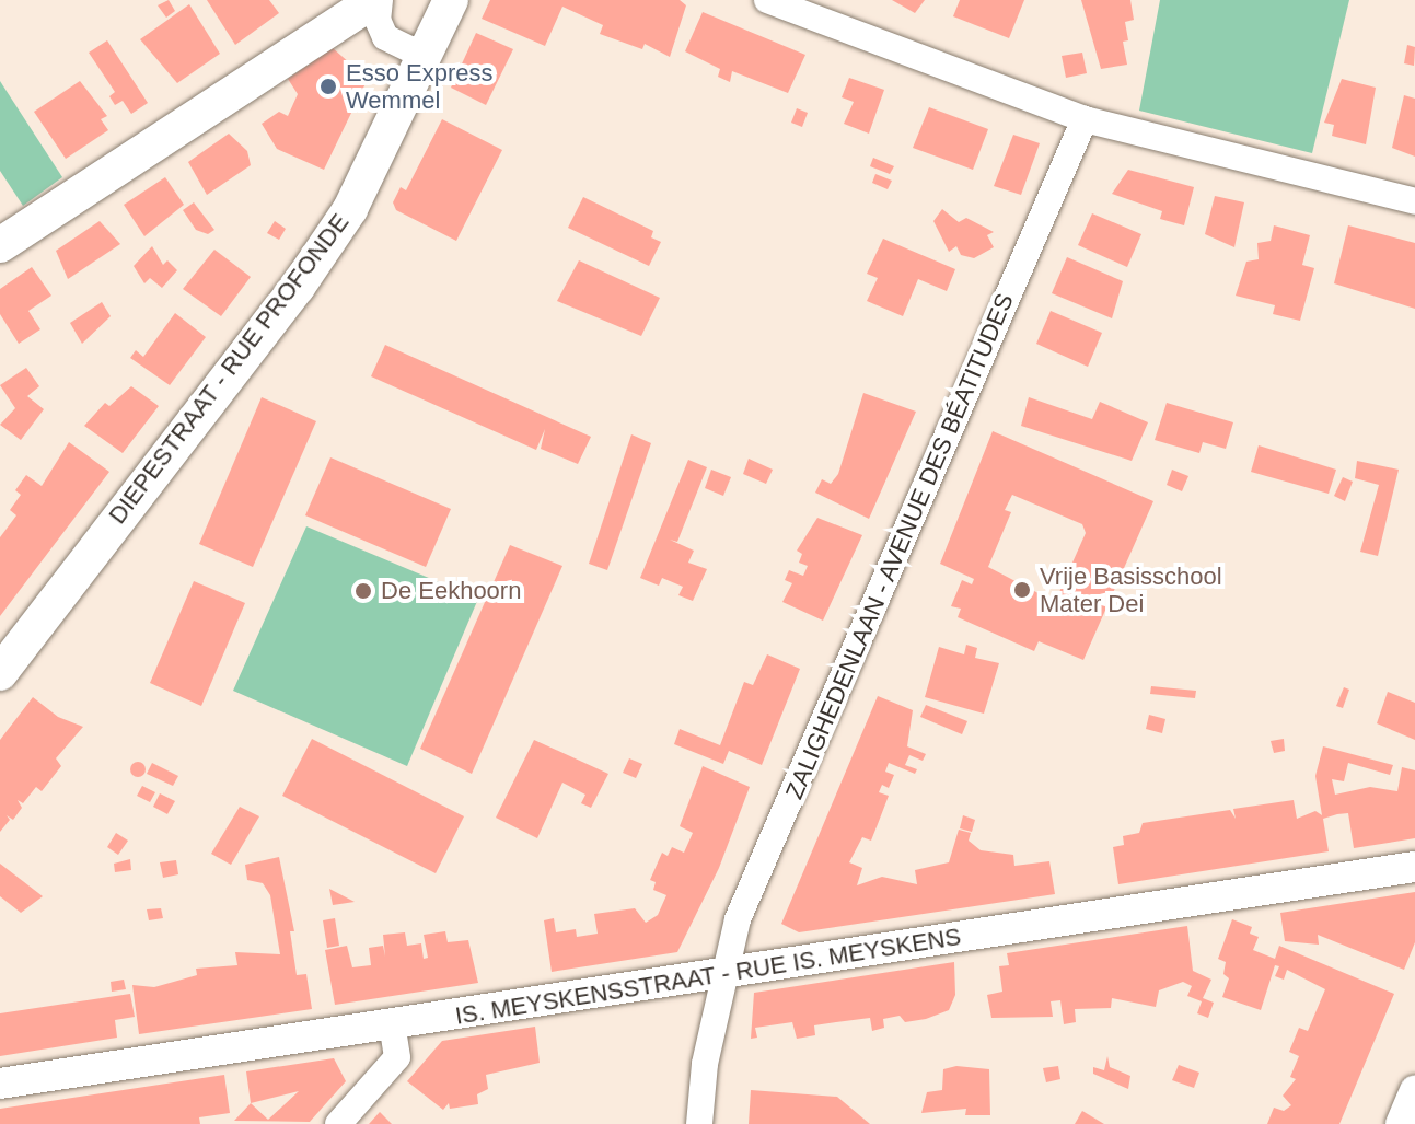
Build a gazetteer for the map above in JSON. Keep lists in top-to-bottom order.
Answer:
{
  "streets": {
    "main road": ["DIEPESTRAAT - RUE PROFONDE"],
    "street": ["ZALIGHEDENLAAN - AVENUE DES BÉATITUDES", "IS. MEYSKENSSTRAAT - RUE IS. MEYSKENS"]
  },
  "crossings": [
    ["ZALIGHEDENLAAN - AVENUE DES BÉATITUDES", "IS. MEYSKENSSTRAAT - RUE IS. MEYSKENS"]
  ],
  "places": ["Esso Express Wemmel", "Vrije Basisschool Mater Dei", "De Eekhoorn"]
}
